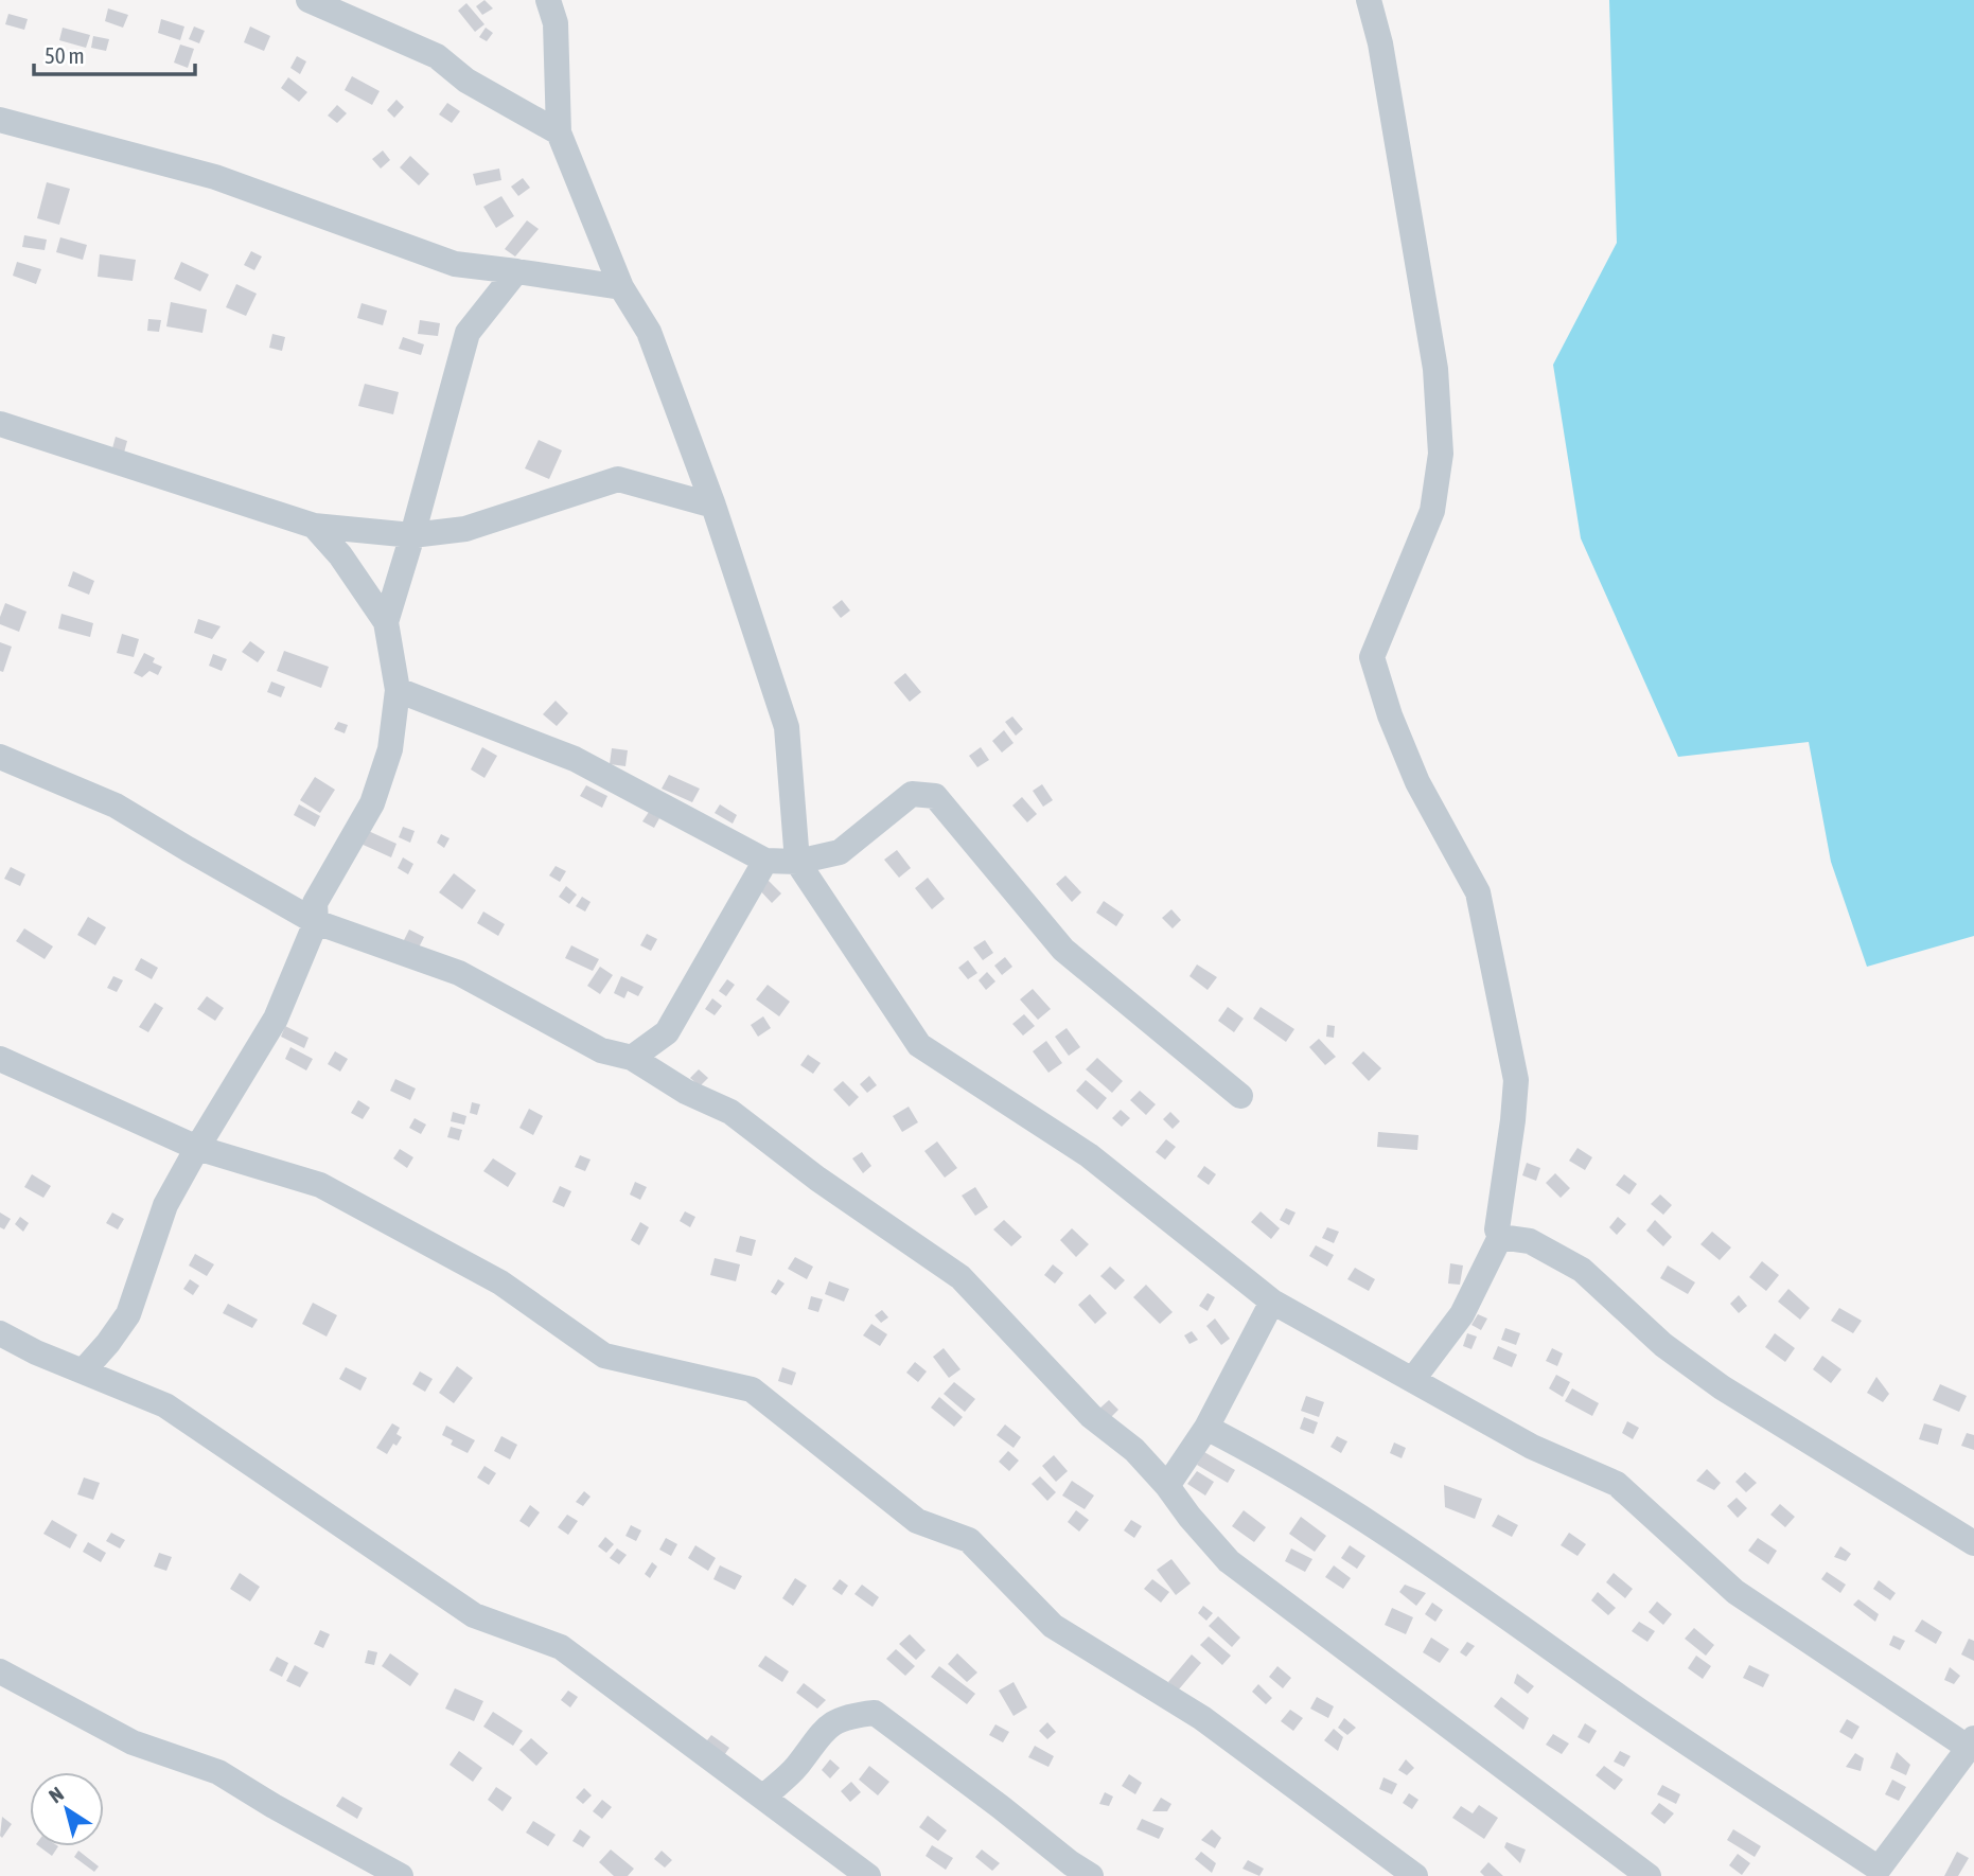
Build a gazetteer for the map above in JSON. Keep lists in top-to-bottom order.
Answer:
{
  "scale_bar": "50 m",
  "north": "top left"
}
